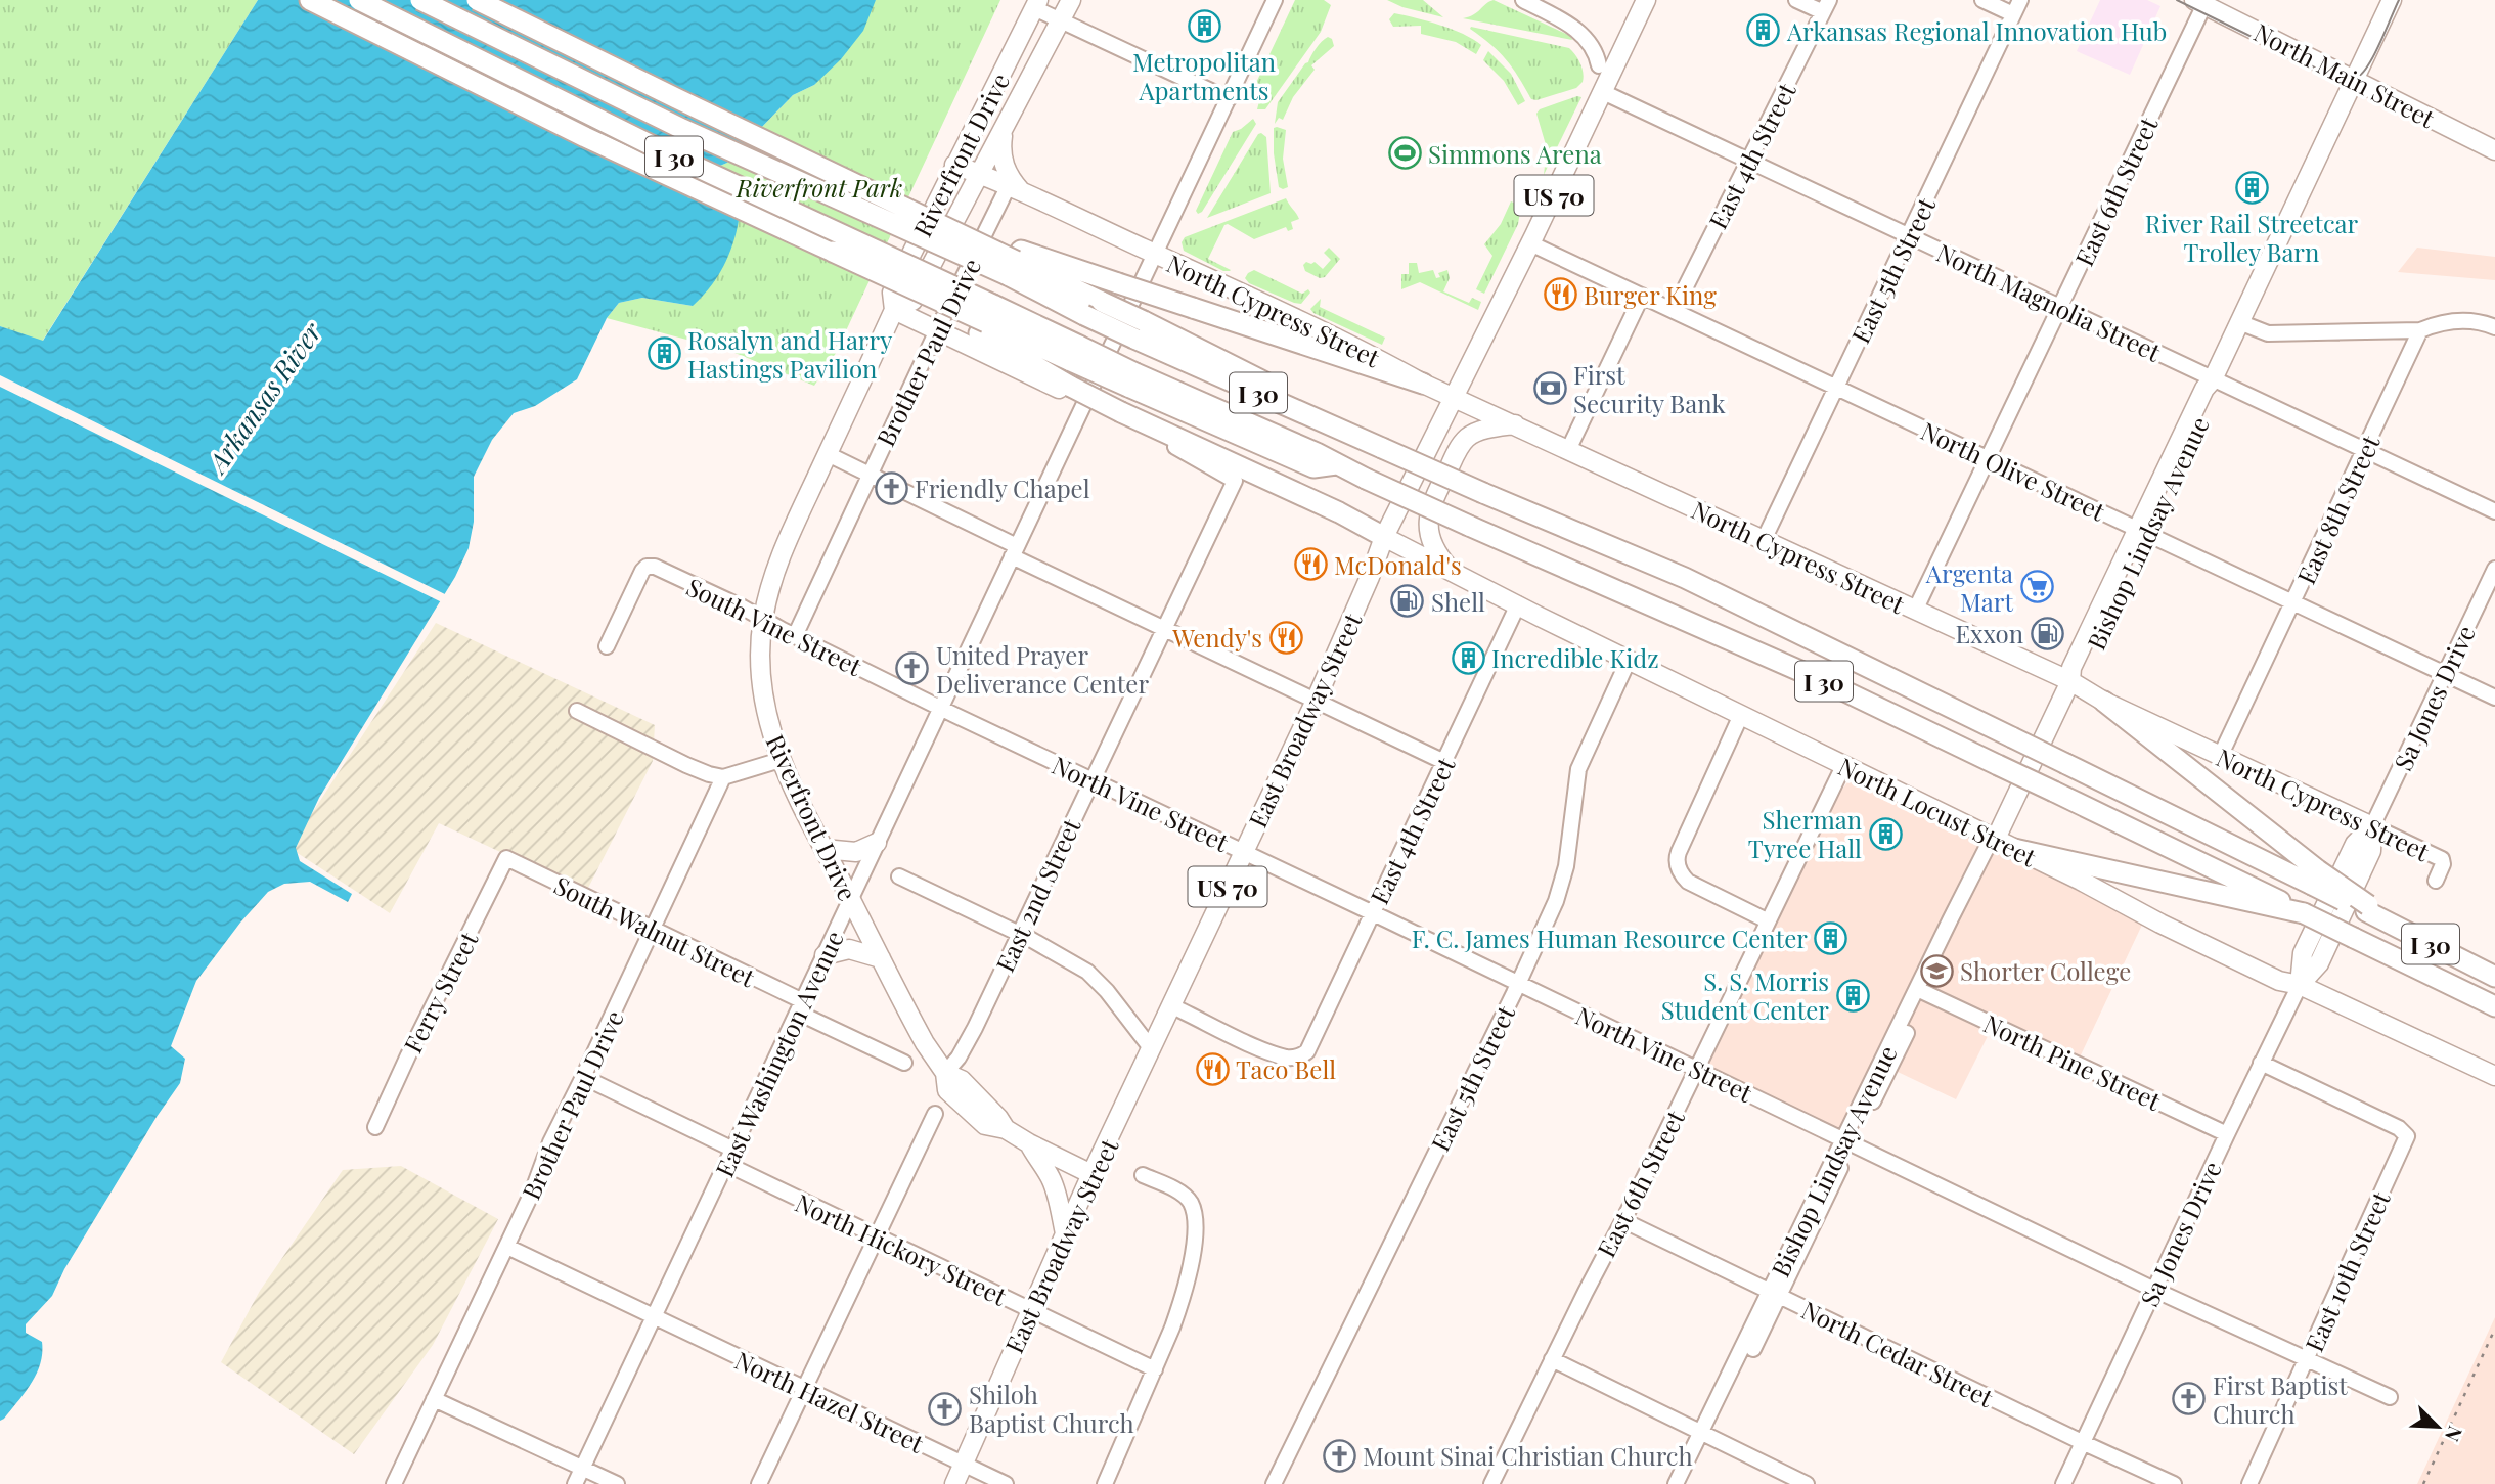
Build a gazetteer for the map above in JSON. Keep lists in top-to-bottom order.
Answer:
{
  "streets": {
    "highway": ["I 30"],
    "main road": [
      "North Main Street",
      "Riverfront Drive",
      "US 70",
      "North Cypress Street",
      "Bishop Lindsay Avenue",
      "Sa Jones Drive",
      "East Broadway Street",
      "North Locust Street"
    ],
    "street": [
      "East 4th Street",
      "East 6th Street",
      "East 5th Street",
      "North Magnolia Street",
      "Brother Paul Drive",
      "North Olive Street",
      "East 8th Street",
      "South Vine Street",
      "North Vine Street",
      "East 2nd Street",
      "South Walnut Street",
      "Ferry Street",
      "East Washington Avenue",
      "North Pine Street",
      "North Hickory Street",
      "East 10th Street",
      "North Cedar Street",
      "North Hazel Street"
    ]
  },
  "crossings": [
    ["North Main Street", "East 6th Street"],
    ["North Main Street", "Bishop Lindsay Avenue"],
    ["Riverfront Drive", "North Cypress Street"],
    ["Riverfront Drive", "South Vine Street"],
    ["Riverfront Drive", "East Broadway Street"],
    ["Riverfront Drive", "East 2nd Street"],
    ["Riverfront Drive", "East Washington Avenue"],
    ["East 4th Street", "North Magnolia Street"],
    ["East 4th Street", "North Olive Street"],
    ["East 4th Street", "East Broadway Street"],
    ["East 4th Street", "North Vine Street"],
    ["East 4th Street", "North Locust Street"],
    ["East 6th Street", "North Magnolia Street"],
    ["East 6th Street", "North Cypress Street"],
    ["East 6th Street", "North Olive Street"],
    ["East 6th Street", "North Vine Street"],
    ["East 6th Street", "North Locust Street"],
    ["East 6th Street", "North Cedar Street"],
    ["East 5th Street", "North Magnolia Street"],
    ["East 5th Street", "North Cypress Street"],
    ["East 5th Street", "North Olive Street"],
    ["East 5th Street", "North Vine Street"],
    ["East 5th Street", "North Locust Street"],
    ["North Magnolia Street", "East 8th Street"],
    ["North Magnolia Street", "Bishop Lindsay Avenue"],
    ["North Magnolia Street", "East Broadway Street"],
    ["North Cypress Street", "Brother Paul Drive"],
    ["North Cypress Street", "East 8th Street"],
    ["North Cypress Street", "Bishop Lindsay Avenue"],
    ["North Cypress Street", "Sa Jones Drive"],
    ["North Cypress Street", "East Broadway Street"],
    ["North Cypress Street", "East Washington Avenue"],
    ["Brother Paul Drive", "South Vine Street"],
    ["Brother Paul Drive", "South Walnut Street"],
    ["Brother Paul Drive", "North Hazel Street"],
    ["North Olive Street", "East 8th Street"],
    ["North Olive Street", "Bishop Lindsay Avenue"],
    ["North Olive Street", "Sa Jones Drive"],
    ["North Olive Street", "East Broadway Street"],
    ["Bishop Lindsay Avenue", "North Vine Street"],
    ["Bishop Lindsay Avenue", "North Locust Street"],
    ["Bishop Lindsay Avenue", "North Pine Street"],
    ["Bishop Lindsay Avenue", "North Cedar Street"],
    ["South Vine Street", "North Vine Street"],
    ["South Vine Street", "East Washington Avenue"],
    ["Sa Jones Drive", "North Vine Street"],
    ["Sa Jones Drive", "North Locust Street"],
    ["Sa Jones Drive", "North Pine Street"],
    ["Sa Jones Drive", "East 10th Street"],
    ["Sa Jones Drive", "North Cedar Street"],
    ["East Broadway Street", "North Vine Street"],
    ["East Broadway Street", "North Locust Street"],
    ["East Broadway Street", "North Hickory Street"],
    ["East Broadway Street", "North Hazel Street"],
    ["North Vine Street", "East 2nd Street"],
    ["North Vine Street", "East Washington Avenue"],
    ["North Vine Street", "East 10th Street"],
    ["East 2nd Street", "East Washington Avenue"],
    ["South Walnut Street", "Ferry Street"],
    ["South Walnut Street", "East Washington Avenue"],
    ["East Washington Avenue", "North Hickory Street"],
    ["East Washington Avenue", "North Hazel Street"]
  ],
  "water": ["Arkansas River"],
  "parks": ["Riverfront Park"],
  "places": {
    "building": [
      "Metropolitan Apartments",
      "Arkansas Regional Innovation Hub",
      "River Rail Streetcar Trolley Barn",
      "Rosalyn and Harry Hastings Pavilion",
      "Incredible Kidz",
      "Sherman Tyree Hall",
      "F. C. James Human Resource Center",
      "S. S. Morris Student Center"
    ],
    "sports": ["Simmons Arena"],
    "restaurant": [
      "Burger King",
      "McDonald's",
      "Wendy's",
      "Taco Bell"
    ],
    "bank": ["First Security Bank"],
    "church": [
      "Friendly Chapel",
      "United Prayer Deliverance Center",
      "First Baptist Church",
      "Shiloh Baptist Church",
      "Mount Sinai Christian Church"
    ],
    "supermarket": ["Argenta Mart"],
    "fuel station": ["Shell", "Exxon"],
    "school or university": ["Shorter College"]
  },
  "north": "bottom right"
}
